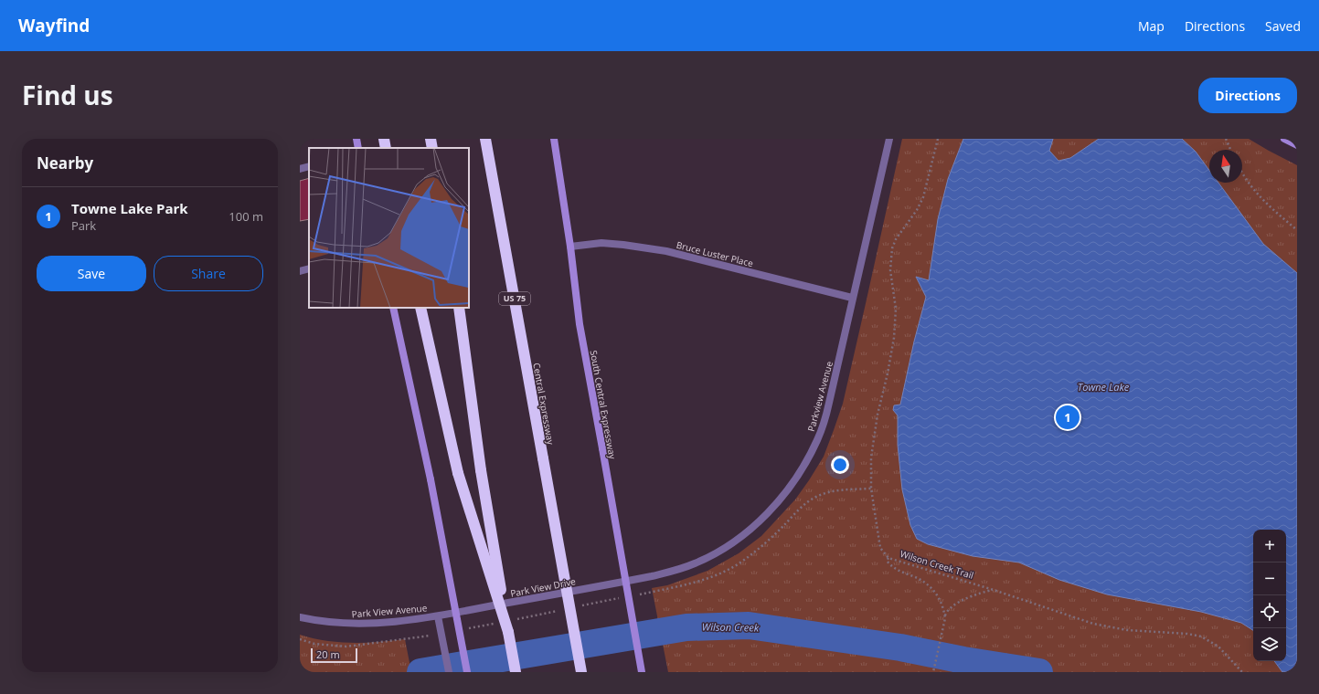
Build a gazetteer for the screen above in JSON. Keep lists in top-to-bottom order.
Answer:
{
  "streets": {
    "highway": ["US 75", "Central Expressway"],
    "main road": ["South Central Expressway"],
    "street": [
      "Bruce Luster Place",
      "Parkview Avenue",
      "Park View Drive",
      "Park View Avenue"
    ],
    "path": ["Wilson Creek Trail"]
  },
  "crossings": [
    ["Bruce Luster Place", "Parkview Avenue"],
    ["Bruce Luster Place", "South Central Expressway"],
    ["Parkview Avenue", "Park View Drive"],
    ["Park View Drive", "Park View Avenue"]
  ],
  "water": ["Towne Lake", "Wilson Creek"],
  "scale_bar": "20 m",
  "north": "top",
  "page": {
    "header": "Wayfind",
    "nav": ["Map", "Directions", "Saved"],
    "title": "Find us",
    "buttons": [
      "Directions",
      ["Save", "Share"]
    ],
    "heading": "Nearby",
    "list": [
      {
        "mark": "1",
        "name": "Towne Lake Park",
        "note": "Park",
        "value": "100 m"
      }
    ],
    "pins": "1",
    "map_buttons": ["+", "−"],
    "scale": "20 m"
  }
}
